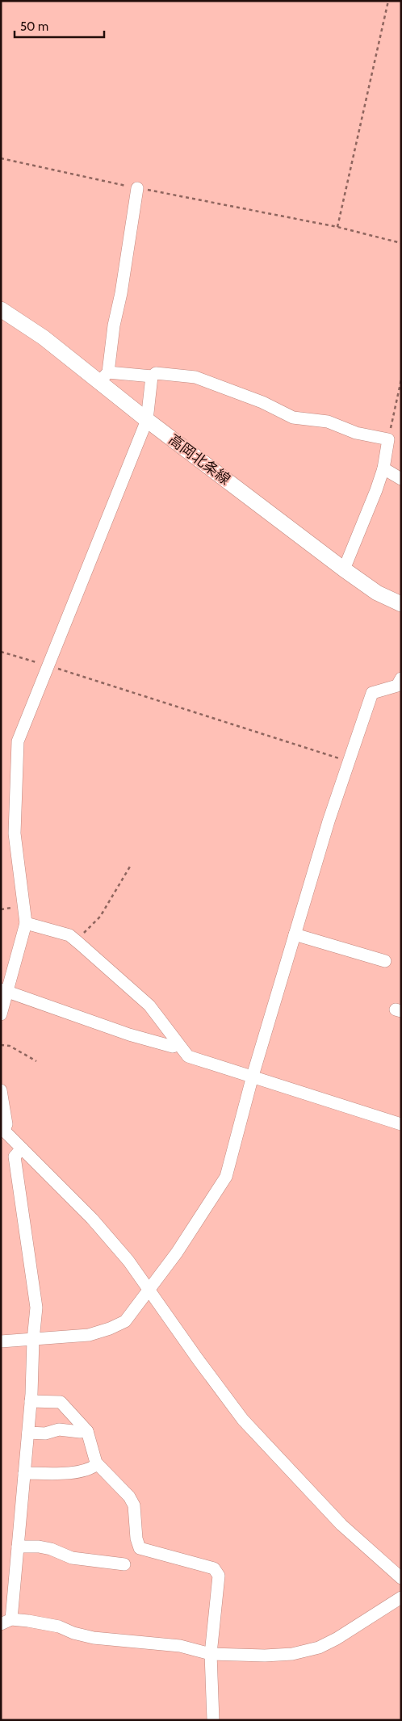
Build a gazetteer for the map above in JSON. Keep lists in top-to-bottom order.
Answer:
{
  "streets": {
    "main road": ["高岡北条線"]
  },
  "scale_bar": "50 m"
}
